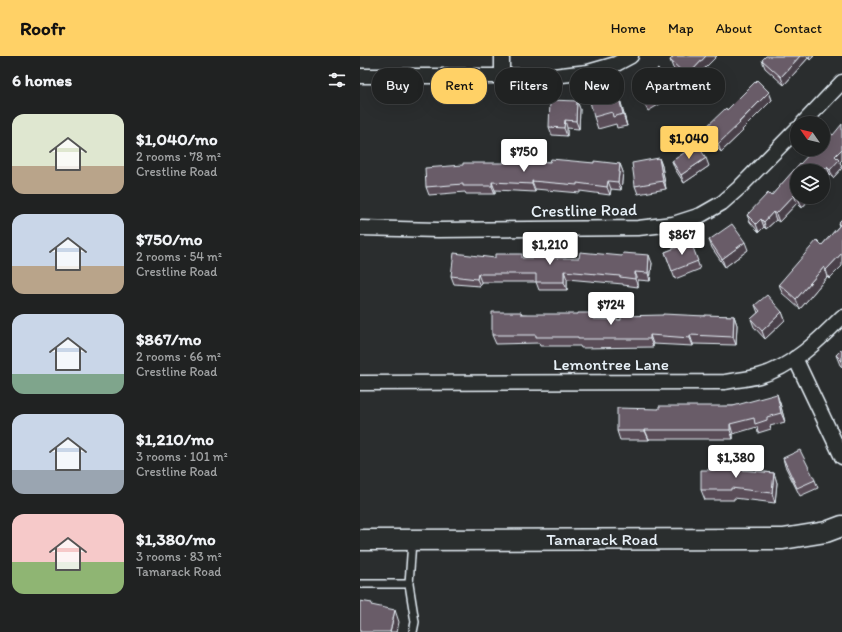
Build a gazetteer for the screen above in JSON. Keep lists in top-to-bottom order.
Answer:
{
  "streets": {
    "street": ["Crestline Road", "Lemontree Lane", "Tamarack Road"]
  },
  "north": "top left",
  "page": {
    "header": "Roofr",
    "nav": [
      "Home",
      "Map",
      "About",
      "Contact"
    ],
    "heading": "6 homes",
    "chip": [
      "Buy",
      "Rent",
      "Filters",
      "New",
      "Apartment"
    ],
    "list": [
      {
        "name": "$1,040/mo",
        "note": "2 rooms · 78 m² · Crestline Road"
      },
      {
        "name": "$750/mo",
        "note": "2 rooms · 54 m² · Crestline Road"
      },
      {
        "name": "$867/mo",
        "note": "2 rooms · 66 m² · Crestline Road"
      },
      {
        "name": "$1,210/mo",
        "note": "3 rooms · 101 m² · Crestline Road"
      },
      {
        "name": "$1,380/mo",
        "note": "3 rooms · 83 m² · Tamarack Road"
      }
    ],
    "price": [
      "$1,040",
      "$750",
      "$867",
      "$1,210",
      "$724",
      "$1,380"
    ]
  }
}
